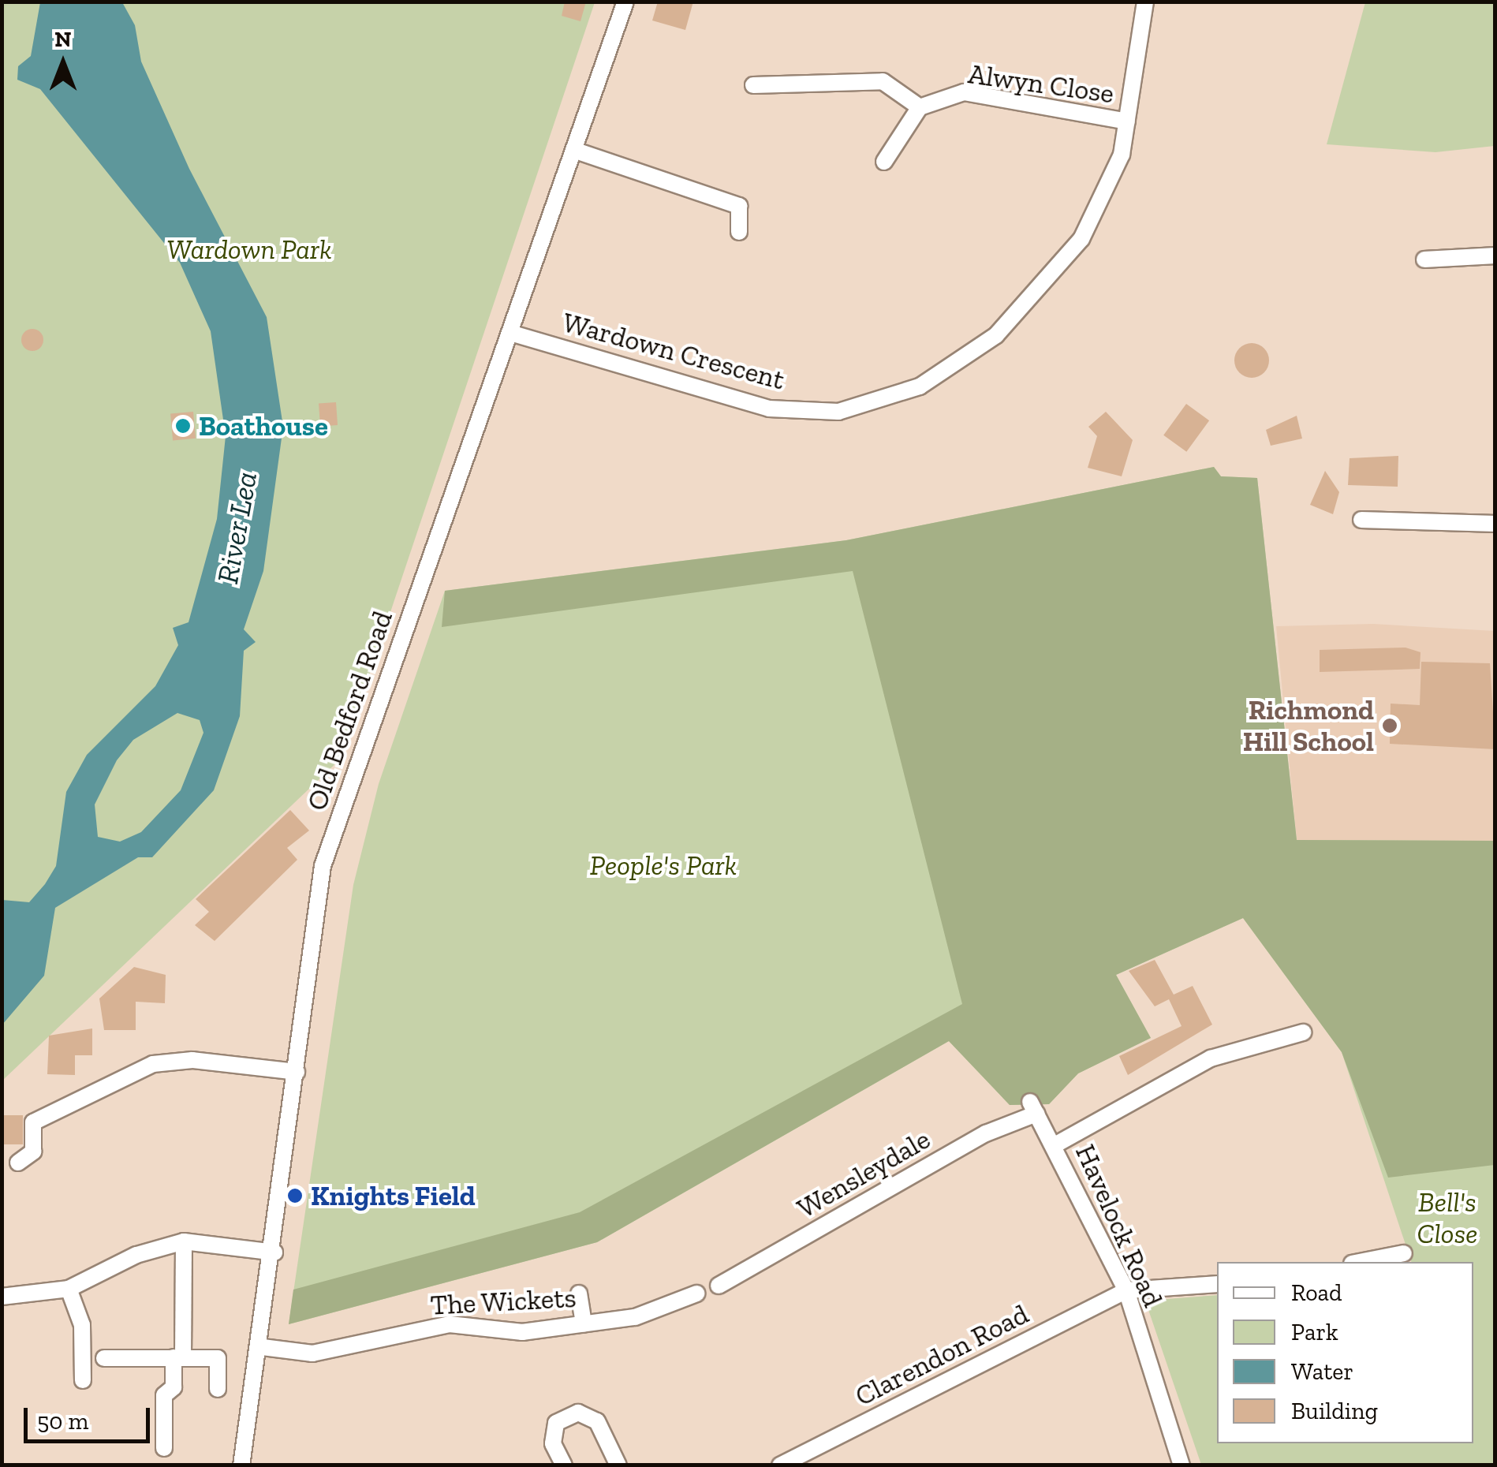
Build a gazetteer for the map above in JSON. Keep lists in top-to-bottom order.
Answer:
{
  "streets": {
    "street": [
      "Alwyn Close",
      "Wardown Crescent",
      "Old Bedford Road",
      "Wensleydale",
      "Havelock Road",
      "The Wickets",
      "Clarendon Road"
    ]
  },
  "crossings": [
    ["Alwyn Close", "Wardown Crescent"],
    ["Wardown Crescent", "Old Bedford Road"],
    ["Old Bedford Road", "The Wickets"],
    ["Wensleydale", "Havelock Road"],
    ["Havelock Road", "Clarendon Road"]
  ],
  "water": ["River Lea"],
  "parks": ["Wardown Park", "People's Park", "Bell's Close"],
  "places": ["Boathouse", "Richmond Hill School", "Knights Field"],
  "legend": [
    "Road",
    "Park",
    "Water",
    "Building"
  ],
  "scale_bar": "50 m",
  "north": "top"
}
